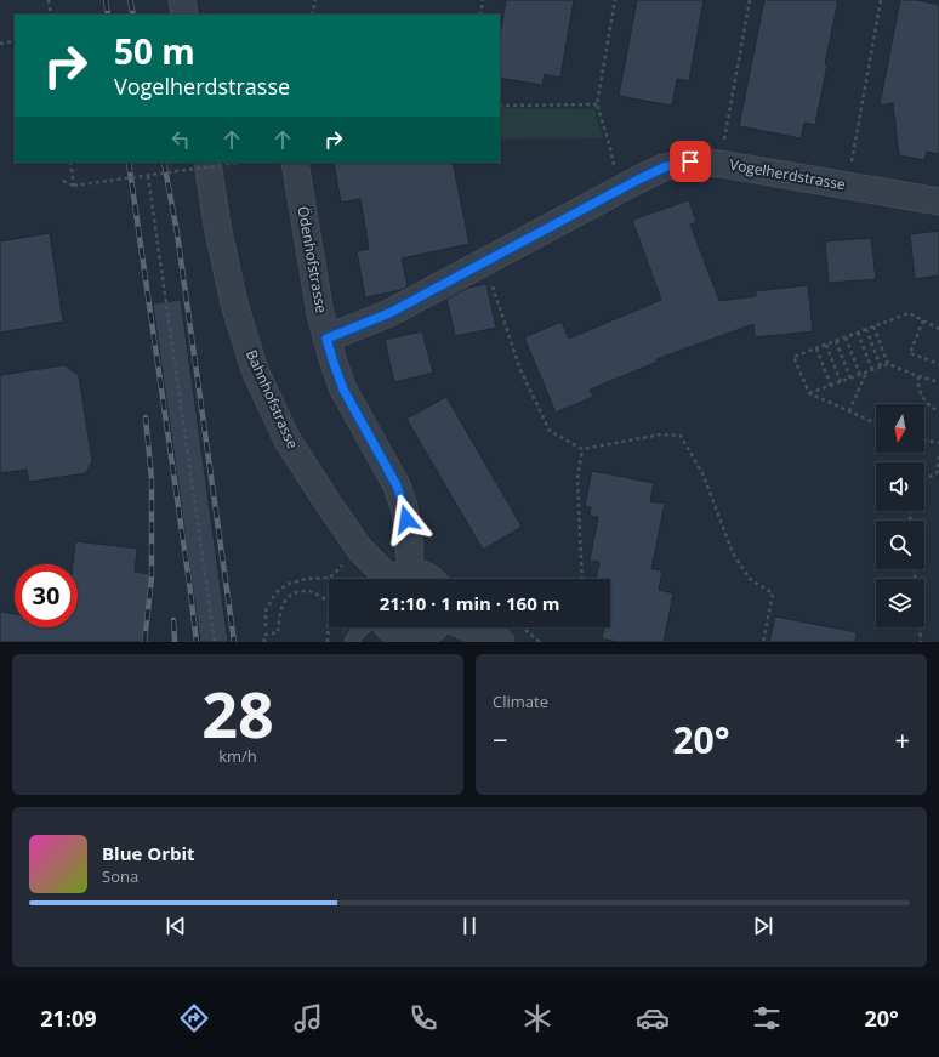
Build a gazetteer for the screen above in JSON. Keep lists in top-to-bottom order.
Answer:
{
  "streets": {
    "street": ["Vogelherdstrasse", "Ödenhofstrasse", "Bahnhofstrasse"]
  },
  "crossings": [
    ["Vogelherdstrasse", "Ödenhofstrasse"]
  ],
  "north": "bottom",
  "page": {
    "turn": ["50 m", "Vogelherdstrasse"],
    "limit": "30",
    "trip": "21:10 · 1 min · 160 m",
    "tile": [
      ["28", "km/h"],
      "Climate"
    ],
    "heat": ["−", "20°", "+"],
    "song": ["Blue Orbit", "Sona"],
    "tabs": ["21:09", "20°"]
  }
}
